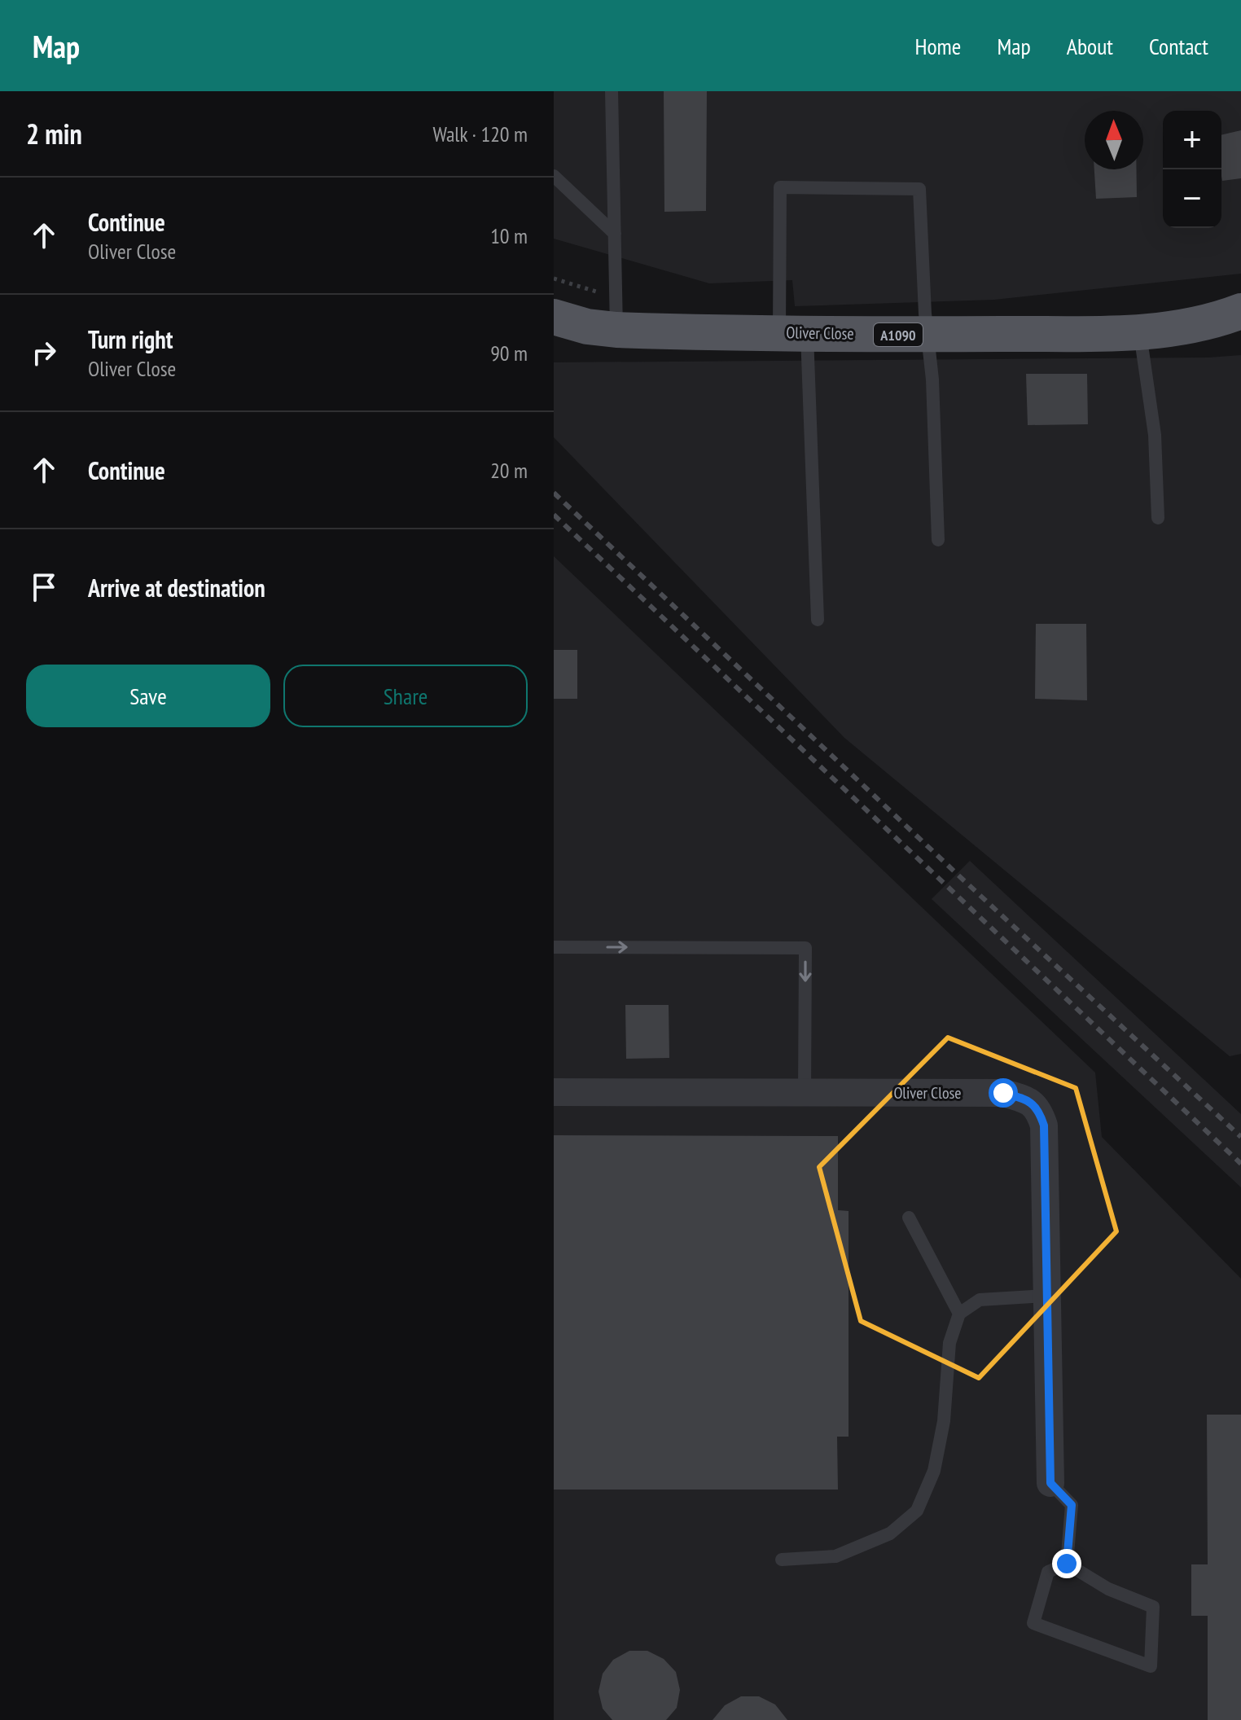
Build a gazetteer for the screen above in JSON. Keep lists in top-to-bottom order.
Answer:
{
  "streets": {
    "main road": ["Oliver Close", "A1090"]
  },
  "north": "top",
  "page": {
    "header": "Map",
    "nav": [
      "Home",
      "Map",
      "About",
      "Contact"
    ],
    "heading": ["2 min", "Walk · 120 m"],
    "map_buttons": ["+", "−"],
    "list": [
      ["Continue", "Oliver Close", "10 m"],
      ["Turn right", "Oliver Close", "90 m"],
      ["Continue", "20 m"],
      "Arrive at destination"
    ],
    "buttons": ["Save", "Share"]
  }
}
